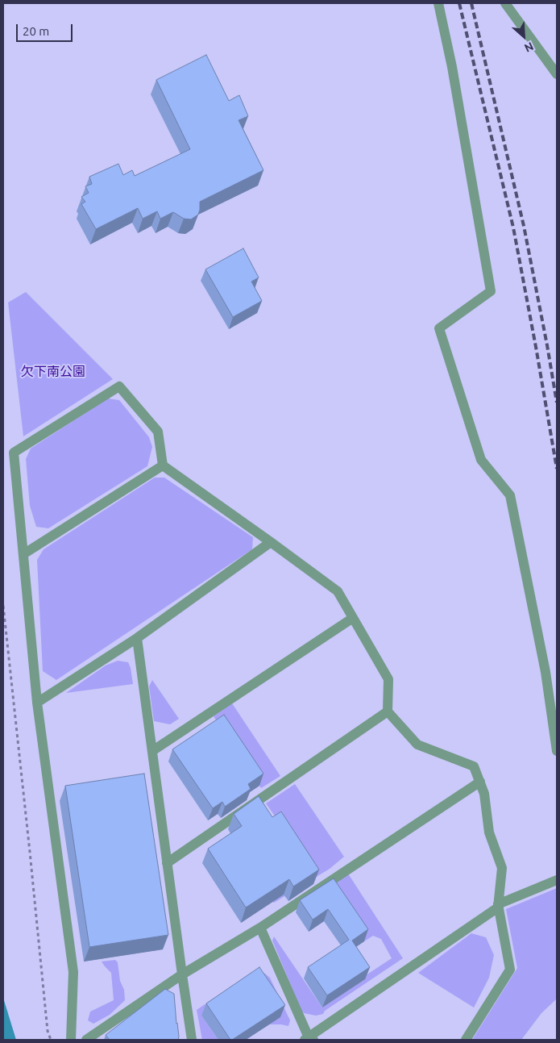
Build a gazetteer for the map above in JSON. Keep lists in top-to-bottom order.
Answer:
{
  "parks": ["欠下南公園"],
  "scale_bar": "20 m",
  "north": "bottom right"
}
